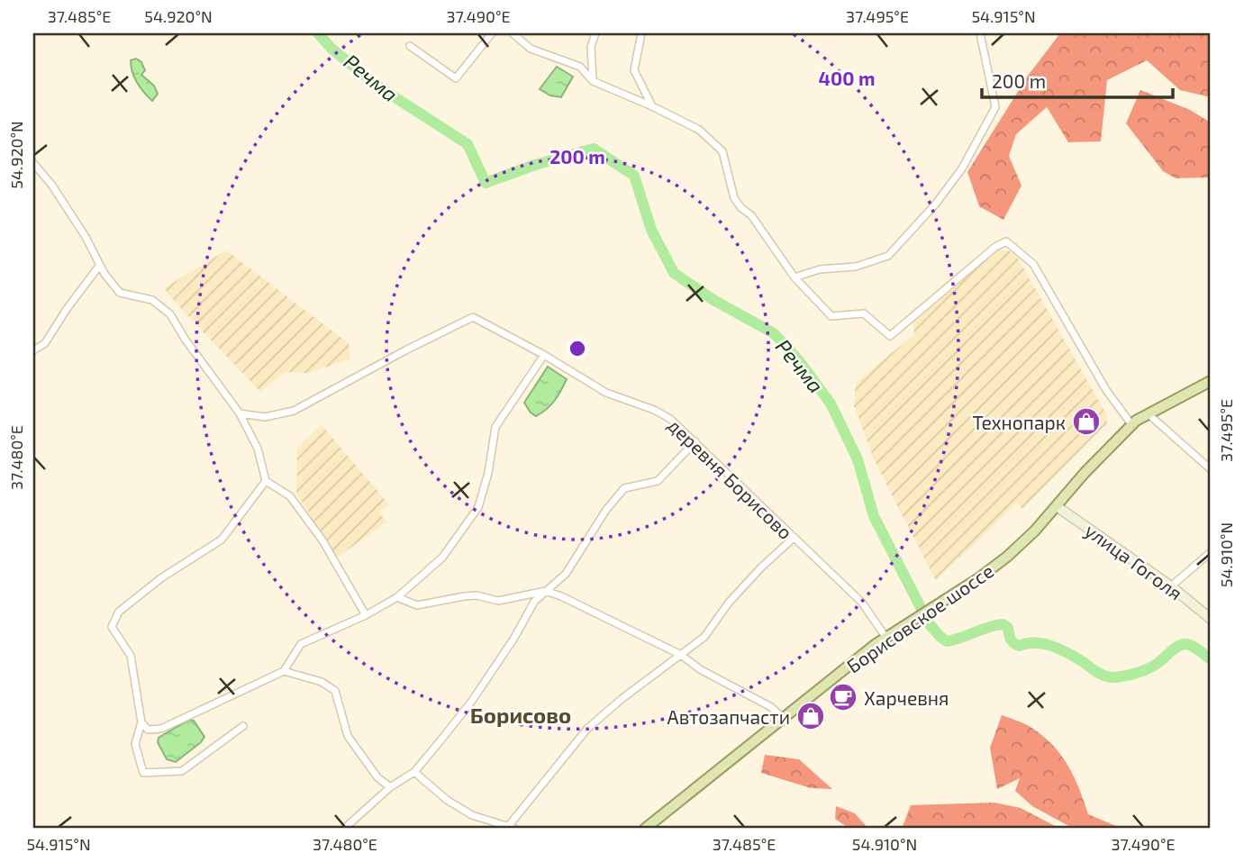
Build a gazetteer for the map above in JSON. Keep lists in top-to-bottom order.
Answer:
{
  "streets": {
    "main road": ["Борисовское шоссе"],
    "street": ["деревня Борисово", "улица Гоголя"]
  },
  "crossings": [
    ["деревня Борисово", "Борисовское шоссе"],
    ["улица Гоголя", "Борисовское шоссе"]
  ],
  "districts": ["Борисово"],
  "water": ["Речма"],
  "places": {
    "shop": ["Технопарк", "Автозапчасти"],
    "cafe": ["Харчевня"]
  },
  "scale_bar": "200 m",
  "coordinates": [
    "37.485°E",
    "54.920°N",
    "37.490°E",
    "37.495°E",
    "54.915°N",
    "37.480°E",
    "54.910°N"
  ],
  "rings": ["400 m", "200 m"]
}
